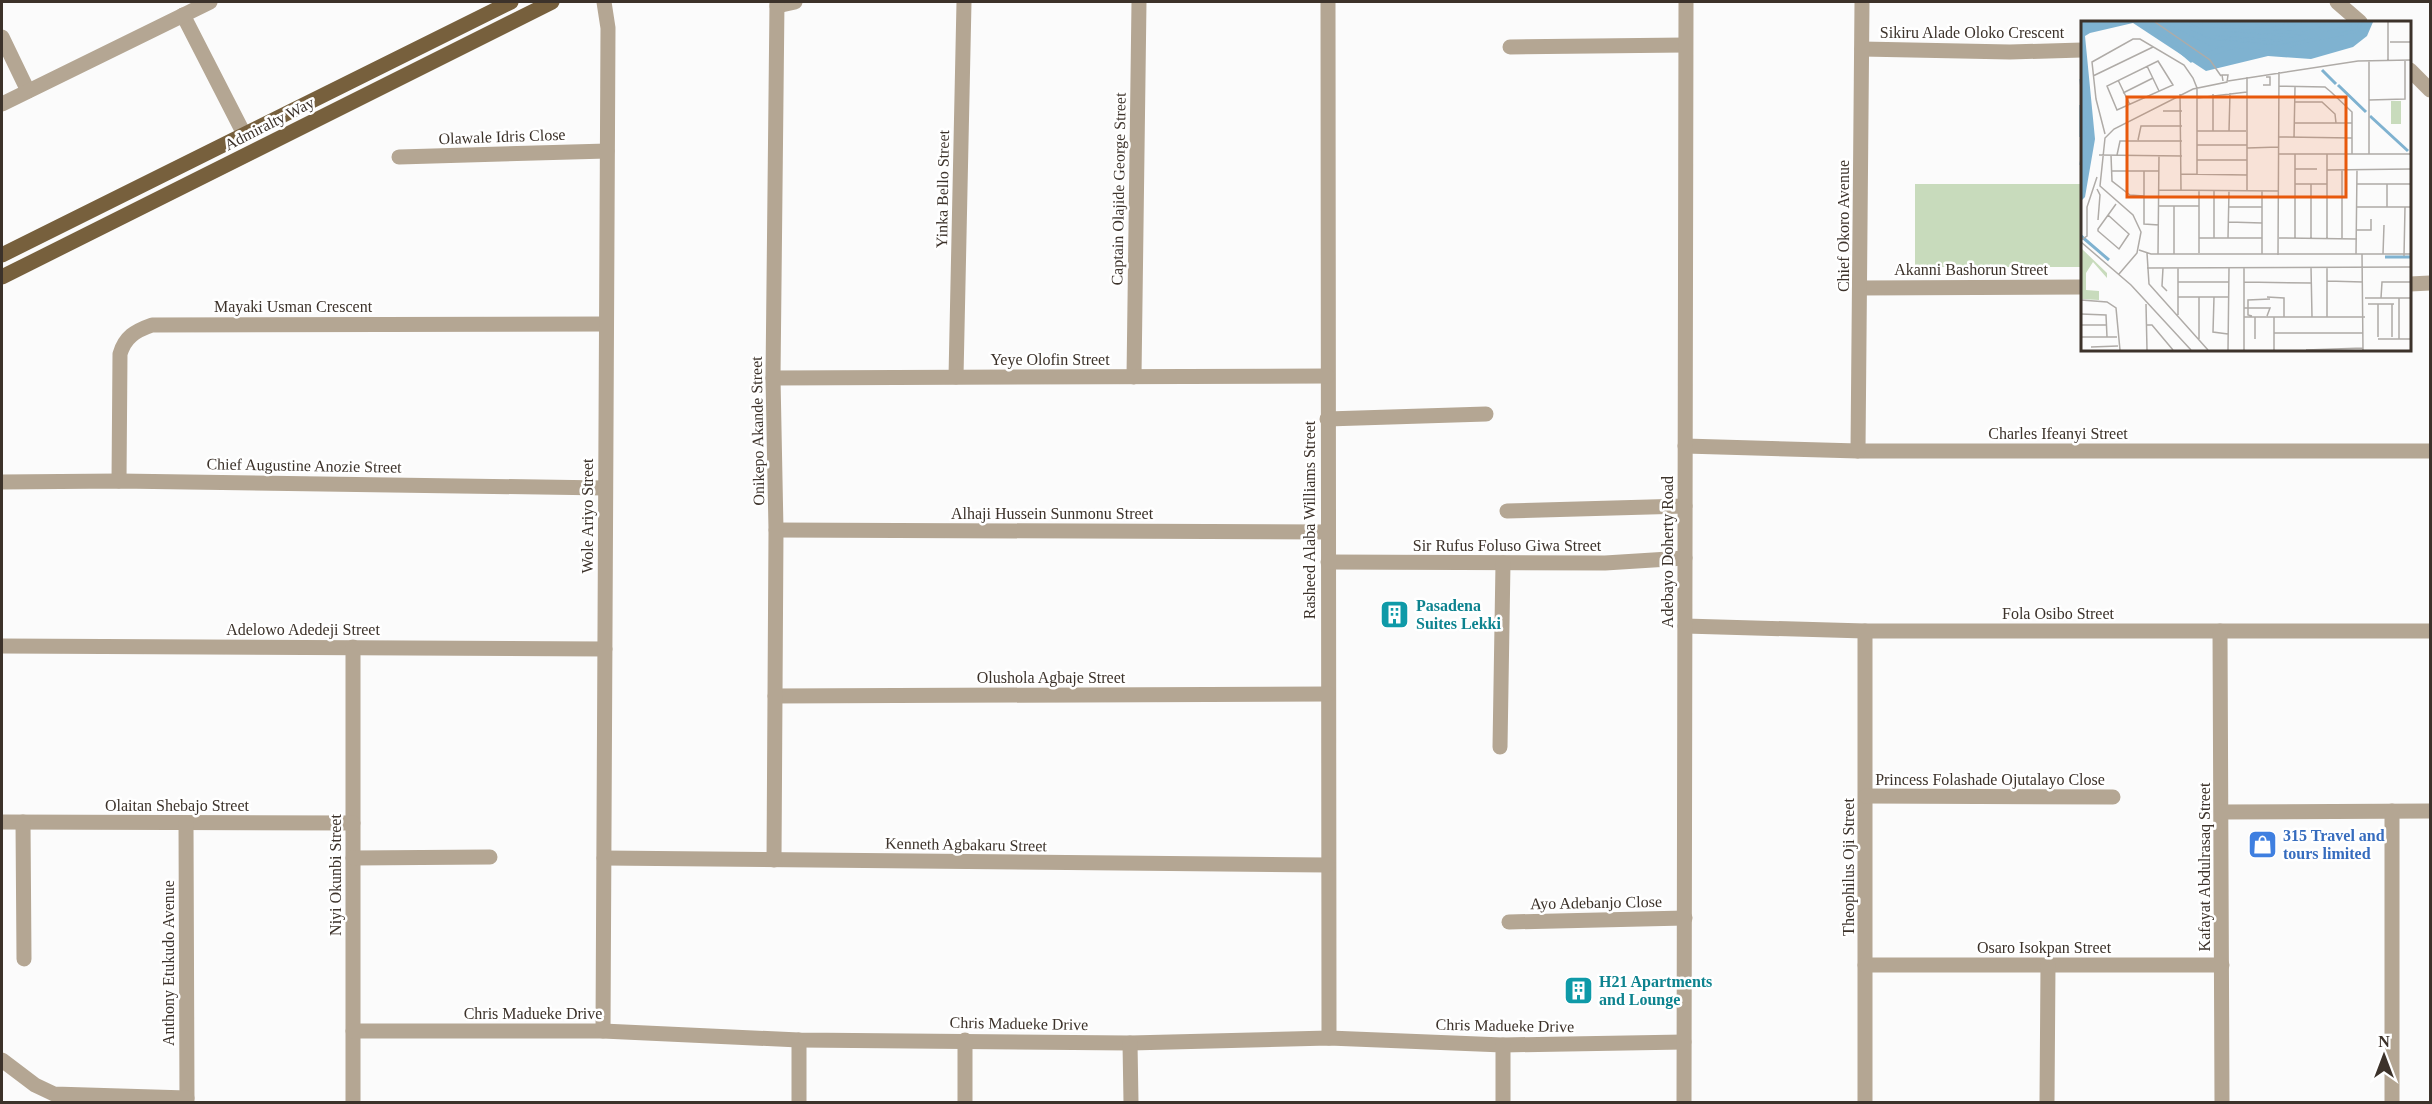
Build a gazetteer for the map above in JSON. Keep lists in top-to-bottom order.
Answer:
{
  "streets": {
    "main road": ["Admiralty Way"],
    "street": [
      "Sikiru Alade Oloko Crescent",
      "Olawale Idris Close",
      "Yinka Bello Street",
      "Captain Olajide George Street",
      "Chief Okoro Avenue",
      "Akanni Bashorun Street",
      "Mayaki Usman Crescent",
      "Yeye Olofin Street",
      "Onikepo Akande Street",
      "Charles Ifeanyi Street",
      "Chief Augustine Anozie Street",
      "Alhaji Hussein Sunmonu Street",
      "Wole Ariyo Street",
      "Rasheed Alaba Williams Street",
      "Sir Rufus Foluso Giwa Street",
      "Adebayo Doherty Road",
      "Fola Osibo Street",
      "Adelowo Adedeji Street",
      "Olushola Agbaje Street",
      "Princess Folashade Ojutalayo Close",
      "Olaitan Shebajo Street",
      "Kenneth Agbakaru Street",
      "Theophilus Oji Street",
      "Kafayat Abdulrasaq Street",
      "Niyi Okunbi Street",
      "Ayo Adebanjo Close",
      "Osaro Isokpan Street",
      "Anthony Etukudo Avenue",
      "Chris Madueke Drive"
    ]
  },
  "crossings": [
    ["Sikiru Alade Oloko Crescent", "Chief Okoro Avenue"],
    ["Olawale Idris Close", "Wole Ariyo Street"],
    ["Yinka Bello Street", "Yeye Olofin Street"],
    ["Captain Olajide George Street", "Yeye Olofin Street"],
    ["Chief Okoro Avenue", "Akanni Bashorun Street"],
    ["Chief Okoro Avenue", "Charles Ifeanyi Street"],
    ["Mayaki Usman Crescent", "Chief Augustine Anozie Street"],
    ["Mayaki Usman Crescent", "Wole Ariyo Street"],
    ["Yeye Olofin Street", "Onikepo Akande Street"],
    ["Yeye Olofin Street", "Rasheed Alaba Williams Street"],
    ["Onikepo Akande Street", "Alhaji Hussein Sunmonu Street"],
    ["Onikepo Akande Street", "Olushola Agbaje Street"],
    ["Onikepo Akande Street", "Kenneth Agbakaru Street"],
    ["Charles Ifeanyi Street", "Adebayo Doherty Road"],
    ["Chief Augustine Anozie Street", "Wole Ariyo Street"],
    ["Alhaji Hussein Sunmonu Street", "Rasheed Alaba Williams Street"],
    ["Wole Ariyo Street", "Adelowo Adedeji Street"],
    ["Wole Ariyo Street", "Kenneth Agbakaru Street"],
    ["Wole Ariyo Street", "Chris Madueke Drive"],
    ["Rasheed Alaba Williams Street", "Sir Rufus Foluso Giwa Street"],
    ["Rasheed Alaba Williams Street", "Olushola Agbaje Street"],
    ["Rasheed Alaba Williams Street", "Kenneth Agbakaru Street"],
    ["Rasheed Alaba Williams Street", "Chris Madueke Drive"],
    ["Sir Rufus Foluso Giwa Street", "Adebayo Doherty Road"],
    ["Adebayo Doherty Road", "Fola Osibo Street"],
    ["Adebayo Doherty Road", "Ayo Adebanjo Close"],
    ["Adebayo Doherty Road", "Chris Madueke Drive"],
    ["Fola Osibo Street", "Theophilus Oji Street"],
    ["Fola Osibo Street", "Kafayat Abdulrasaq Street"],
    ["Adelowo Adedeji Street", "Niyi Okunbi Street"],
    ["Princess Folashade Ojutalayo Close", "Theophilus Oji Street"],
    ["Olaitan Shebajo Street", "Niyi Okunbi Street"],
    ["Olaitan Shebajo Street", "Anthony Etukudo Avenue"],
    ["Theophilus Oji Street", "Osaro Isokpan Street"],
    ["Kafayat Abdulrasaq Street", "Osaro Isokpan Street"],
    ["Niyi Okunbi Street", "Chris Madueke Drive"]
  ],
  "places": {
    "building": ["Pasadena Suites Lekki", "H21 Apartments and Lounge"],
    "shop": ["315 Travel and tours limited"]
  },
  "north": "top"
}
